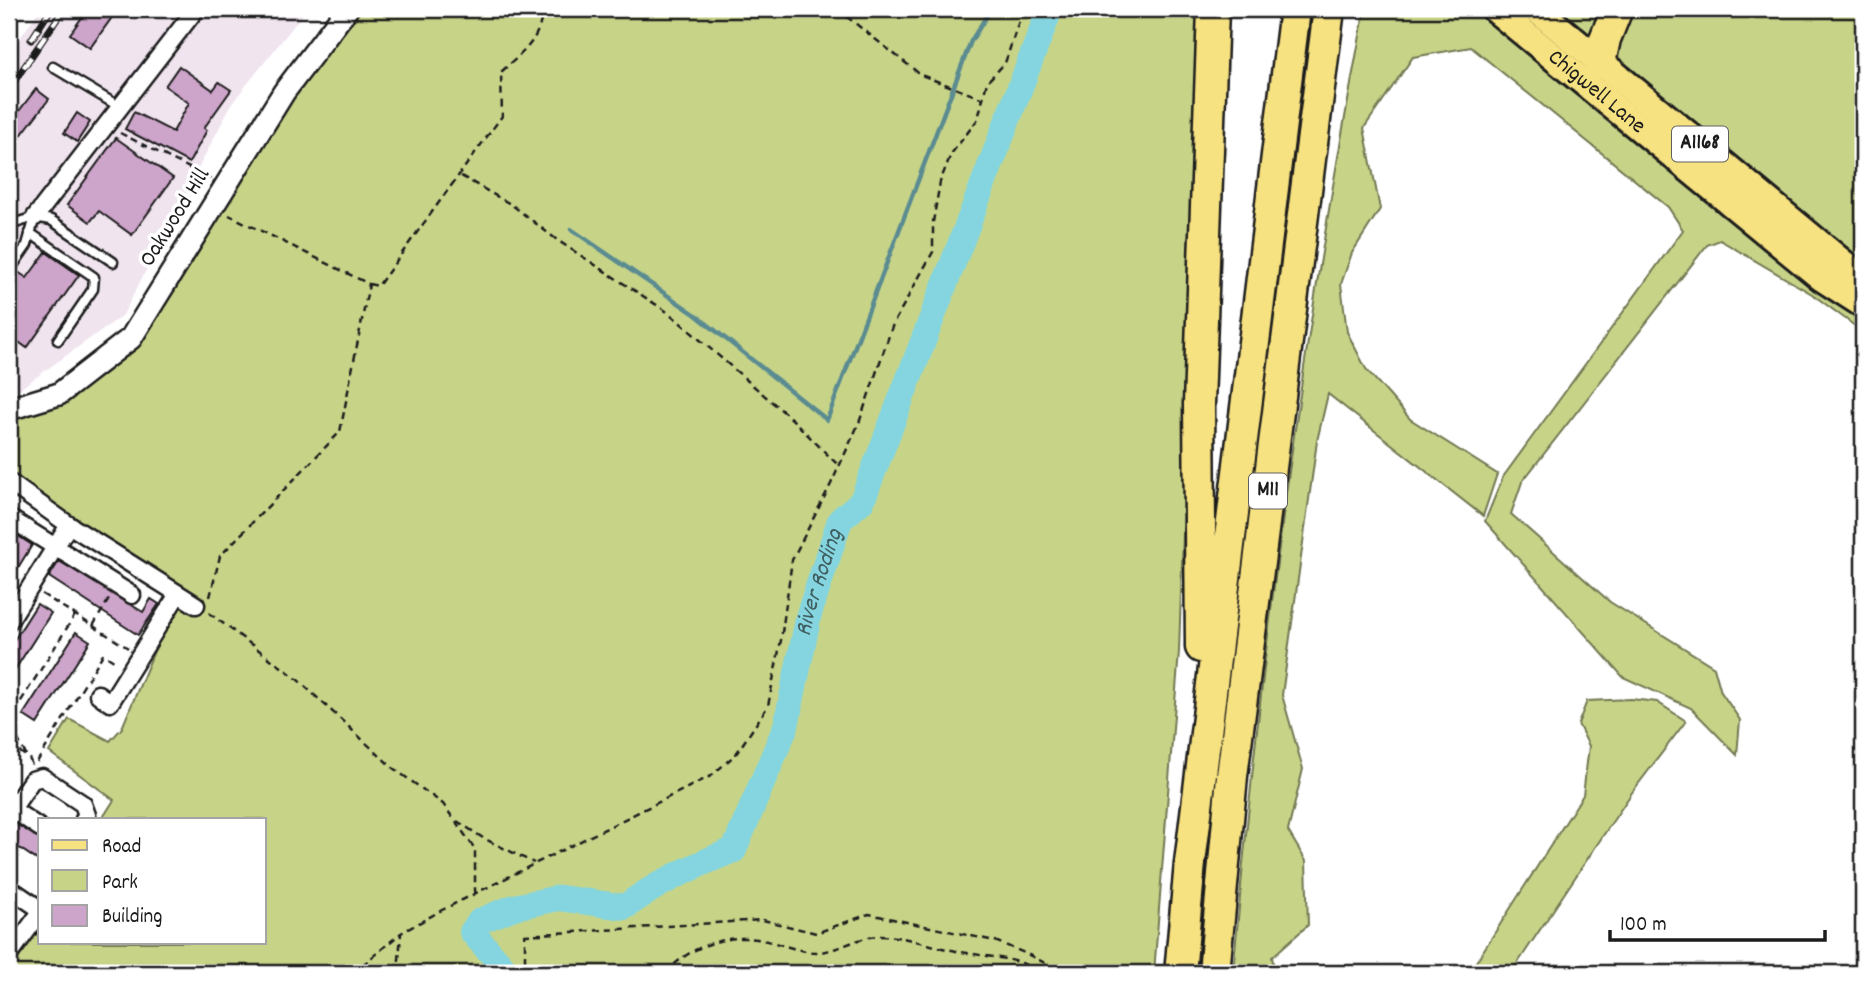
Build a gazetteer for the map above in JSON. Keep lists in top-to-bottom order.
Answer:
{
  "streets": {
    "highway": ["M11"],
    "main road": ["Chigwell Lane", "A1168"],
    "street": ["Oakwood Hill"]
  },
  "water": ["River Roding"],
  "legend": ["Road", "Park", "Building"],
  "scale_bar": "100 m"
}
